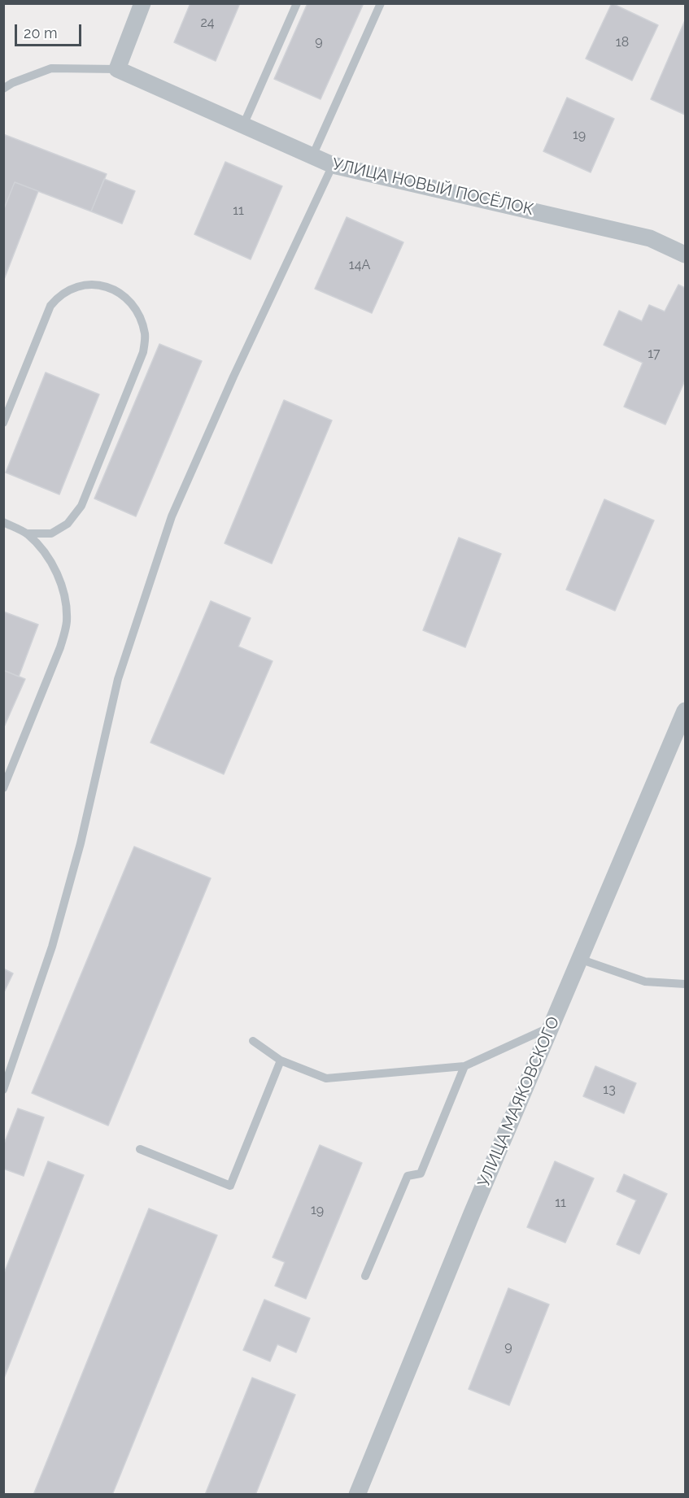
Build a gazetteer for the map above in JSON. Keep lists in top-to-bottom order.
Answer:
{
  "streets": {
    "street": ["УЛИЦА НОВЫЙ ПОСЁЛОК", "УЛИЦА МАЯКОВСКОГО"]
  },
  "house_numbers": [
    "24",
    "9",
    "18",
    "19",
    "11",
    "14А",
    "17",
    "13",
    "11",
    "19",
    "9"
  ],
  "scale_bar": "20 m"
}
